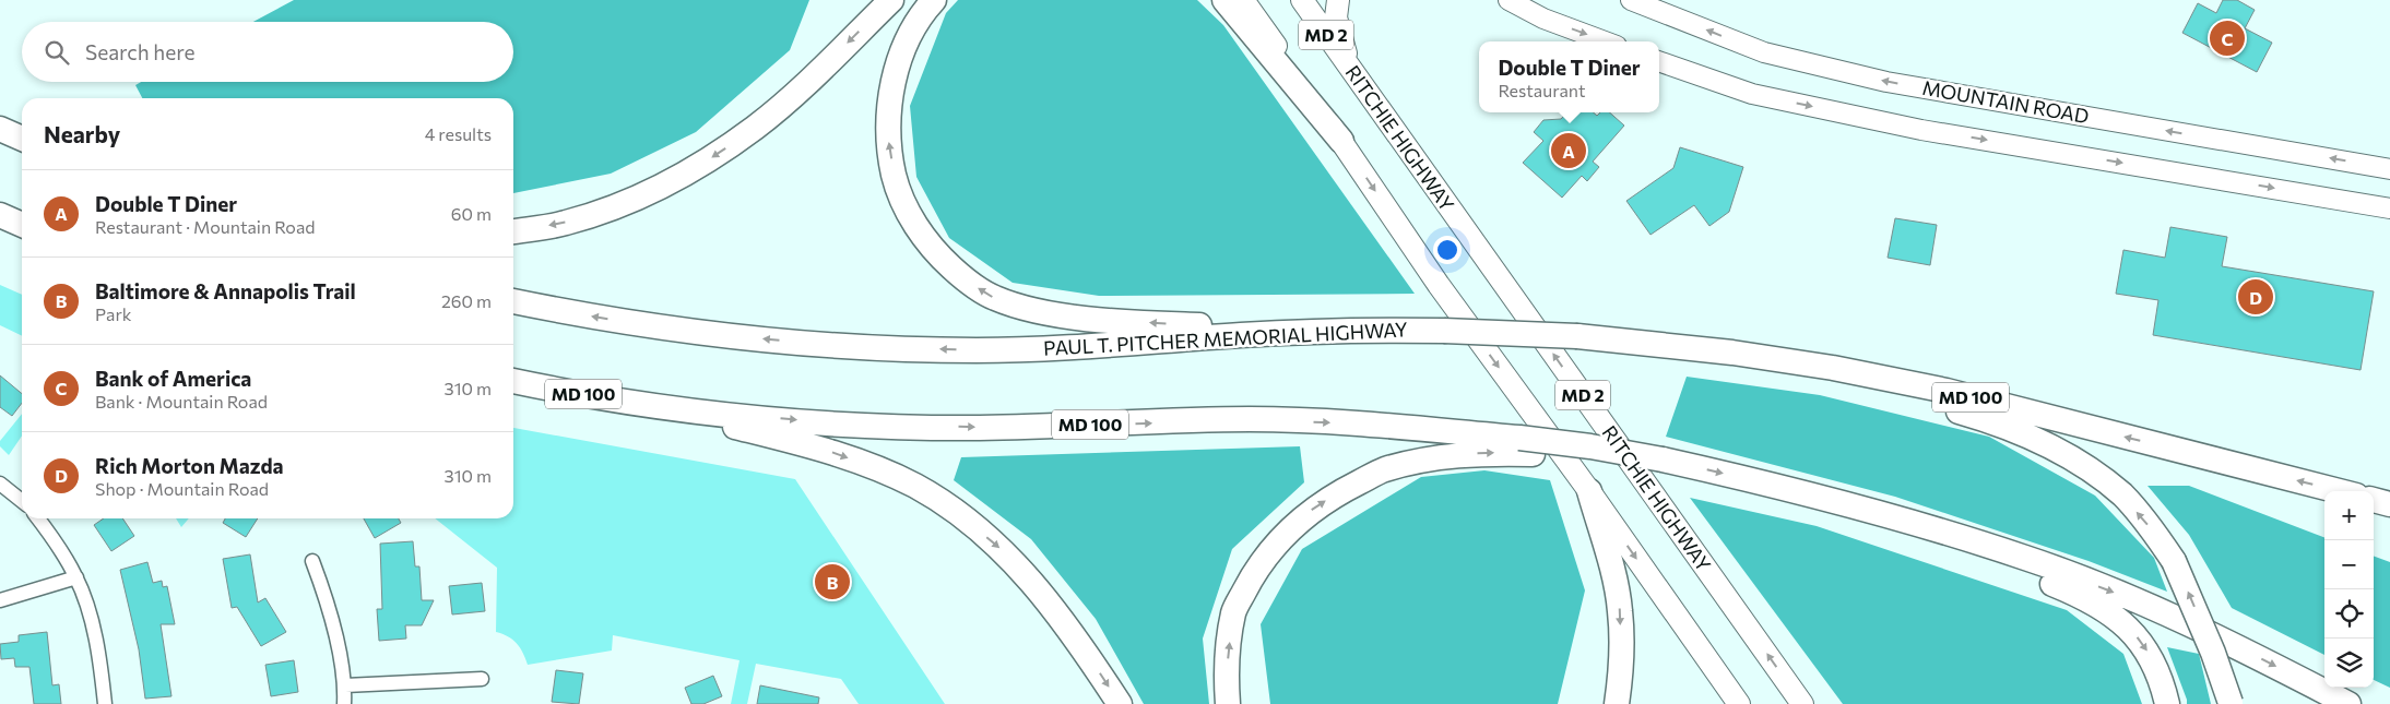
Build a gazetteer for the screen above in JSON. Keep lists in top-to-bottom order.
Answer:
{
  "streets": {
    "highway": ["PAUL T. PITCHER MEMORIAL HIGHWAY", "MD 100"],
    "main road": ["MD 2", "MOUNTAIN ROAD", "RITCHIE HIGHWAY"]
  },
  "page": {
    "pins": [
      "C",
      "A",
      "D",
      "B"
    ],
    "search": "Search here",
    "popup": ["Double T Diner", "Restaurant"],
    "heading": ["Nearby", "4 results"],
    "list": [
      {
        "mark": "A",
        "name": "Double T Diner",
        "note": "Restaurant · Mountain Road",
        "value": "60 m"
      },
      {
        "mark": "B",
        "name": "Baltimore & Annapolis Trail",
        "note": "Park",
        "value": "260 m"
      },
      {
        "mark": "C",
        "name": "Bank of America",
        "note": "Bank · Mountain Road",
        "value": "310 m"
      },
      {
        "mark": "D",
        "name": "Rich Morton Mazda",
        "note": "Shop · Mountain Road",
        "value": "310 m"
      }
    ],
    "map_buttons": ["+", "−"]
  }
}
